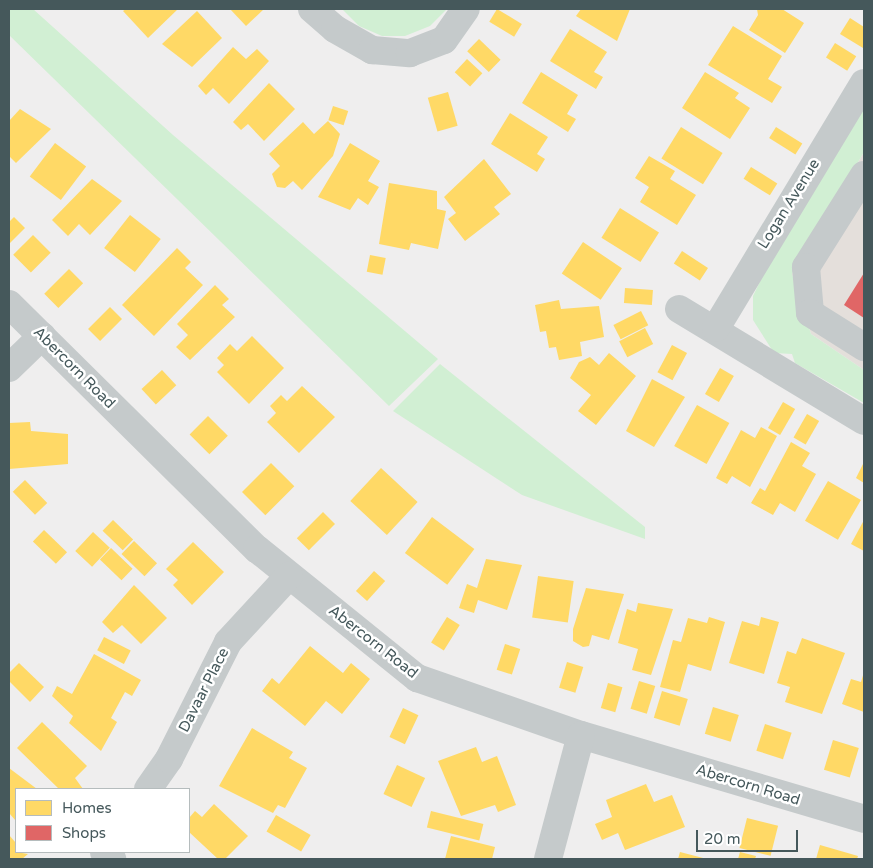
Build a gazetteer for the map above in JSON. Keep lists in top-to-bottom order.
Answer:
{
  "streets": {
    "street": ["Logan Avenue", "Abercorn Road", "Davaar Place"]
  },
  "crossings": [
    ["Abercorn Road", "Davaar Place"]
  ],
  "legend": ["Homes", "Shops"],
  "scale_bar": "20 m"
}
